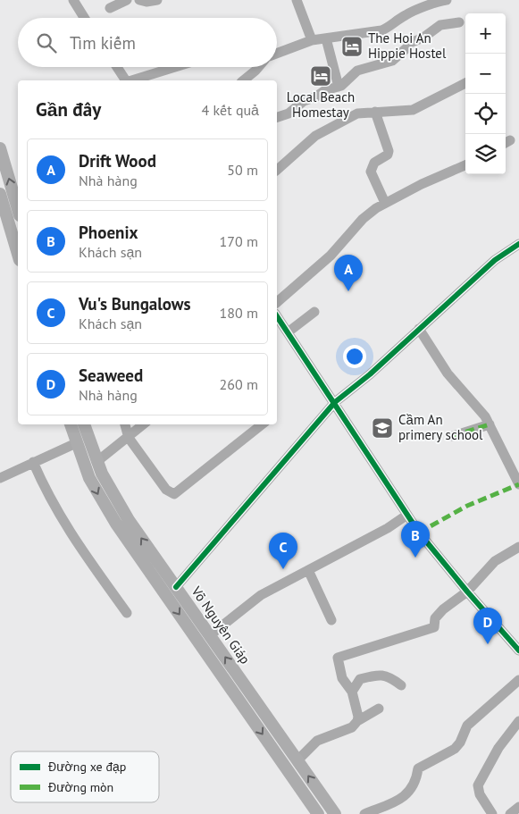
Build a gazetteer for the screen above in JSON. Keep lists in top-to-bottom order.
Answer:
{
  "streets": {
    "main road": ["Võ Nguyên Giáp"]
  },
  "places": {
    "hotel": ["The Hoi An Hippie Hostel", "Local Beach Homestay"],
    "school or university": ["Cầm An primery school"]
  },
  "legend": ["Đường xe đạp", "Đường mòn"],
  "page": {
    "map_buttons": ["+", "−"],
    "search": "Tìm kiếm",
    "heading": ["Gần đây", "4 kết quả"],
    "list": [
      {
        "mark": "A",
        "name": "Drift Wood",
        "note": "Nhà hàng",
        "value": "50 m"
      },
      {
        "mark": "B",
        "name": "Phoenix",
        "note": "Khách sạn",
        "value": "170 m"
      },
      {
        "mark": "C",
        "name": "Vu's Bungalows",
        "note": "Khách sạn",
        "value": "180 m"
      },
      {
        "mark": "D",
        "name": "Seaweed",
        "note": "Nhà hàng",
        "value": "260 m"
      }
    ],
    "pins": [
      "A",
      "B",
      "C",
      "D"
    ]
  }
}
